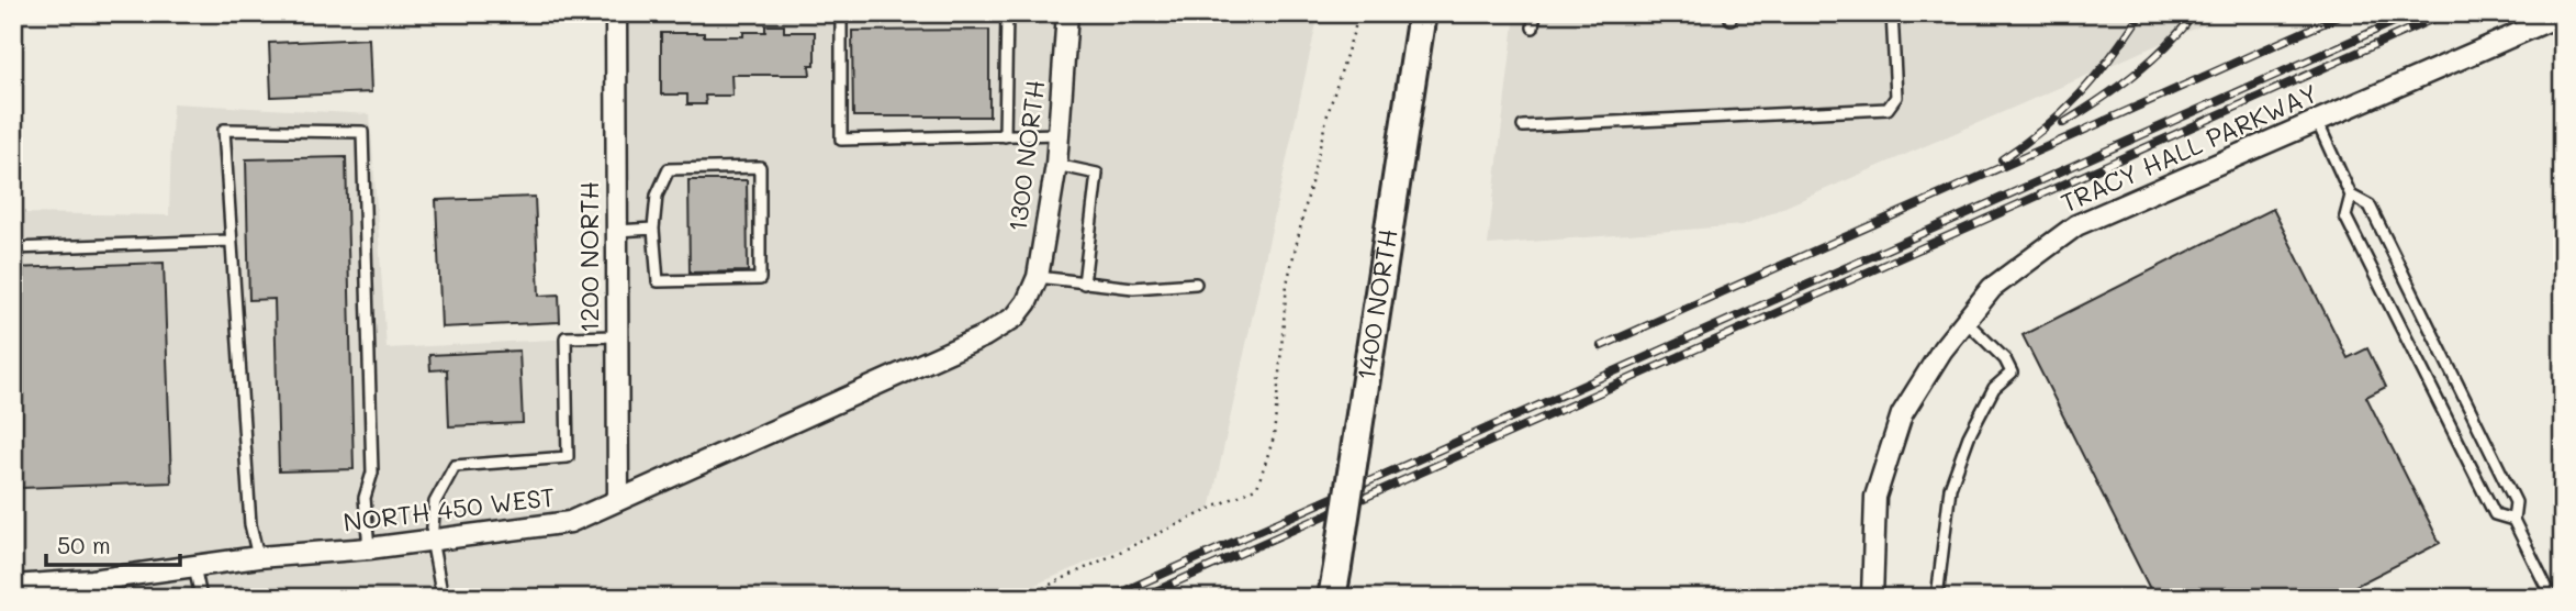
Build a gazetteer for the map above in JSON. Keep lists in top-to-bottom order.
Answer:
{
  "streets": {
    "main road": ["1400 NORTH"],
    "street": [
      "TRACY HALL PARKWAY",
      "1300 NORTH",
      "1200 NORTH",
      "NORTH 450 WEST"
    ]
  },
  "crossings": [
    ["1300 NORTH", "NORTH 450 WEST"],
    ["1200 NORTH", "NORTH 450 WEST"]
  ],
  "scale_bar": "50 m"
}
